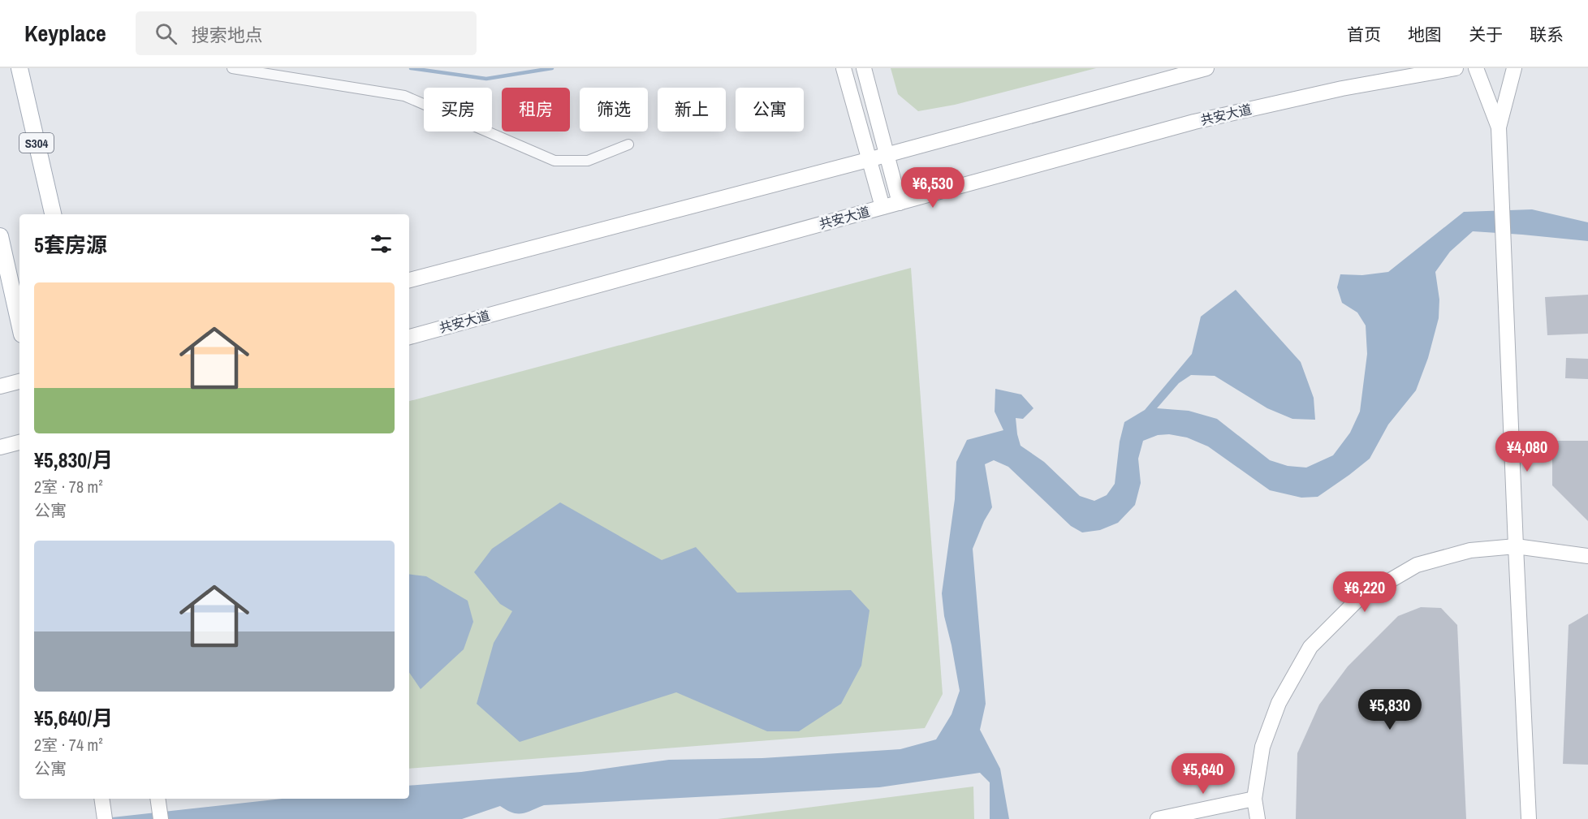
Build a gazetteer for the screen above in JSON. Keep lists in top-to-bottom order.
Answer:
{
  "streets": {
    "main road": ["共安大道", "S304"]
  },
  "page": {
    "header": "Keyplace",
    "search": "搜索地点",
    "nav": [
      "首页",
      "地图",
      "关于",
      "联系"
    ],
    "chip": [
      "买房",
      "租房",
      "筛选",
      "新上",
      "公寓"
    ],
    "price": [
      "¥6,530",
      "¥4,080",
      "¥6,220",
      "¥5,830",
      "¥5,640"
    ],
    "heading": "5套房源",
    "list": [
      {
        "name": "¥5,830/月",
        "note": "2室 · 78 m² · 公寓"
      },
      {
        "name": "¥5,640/月",
        "note": "2室 · 74 m² · 公寓"
      }
    ]
  }
}
